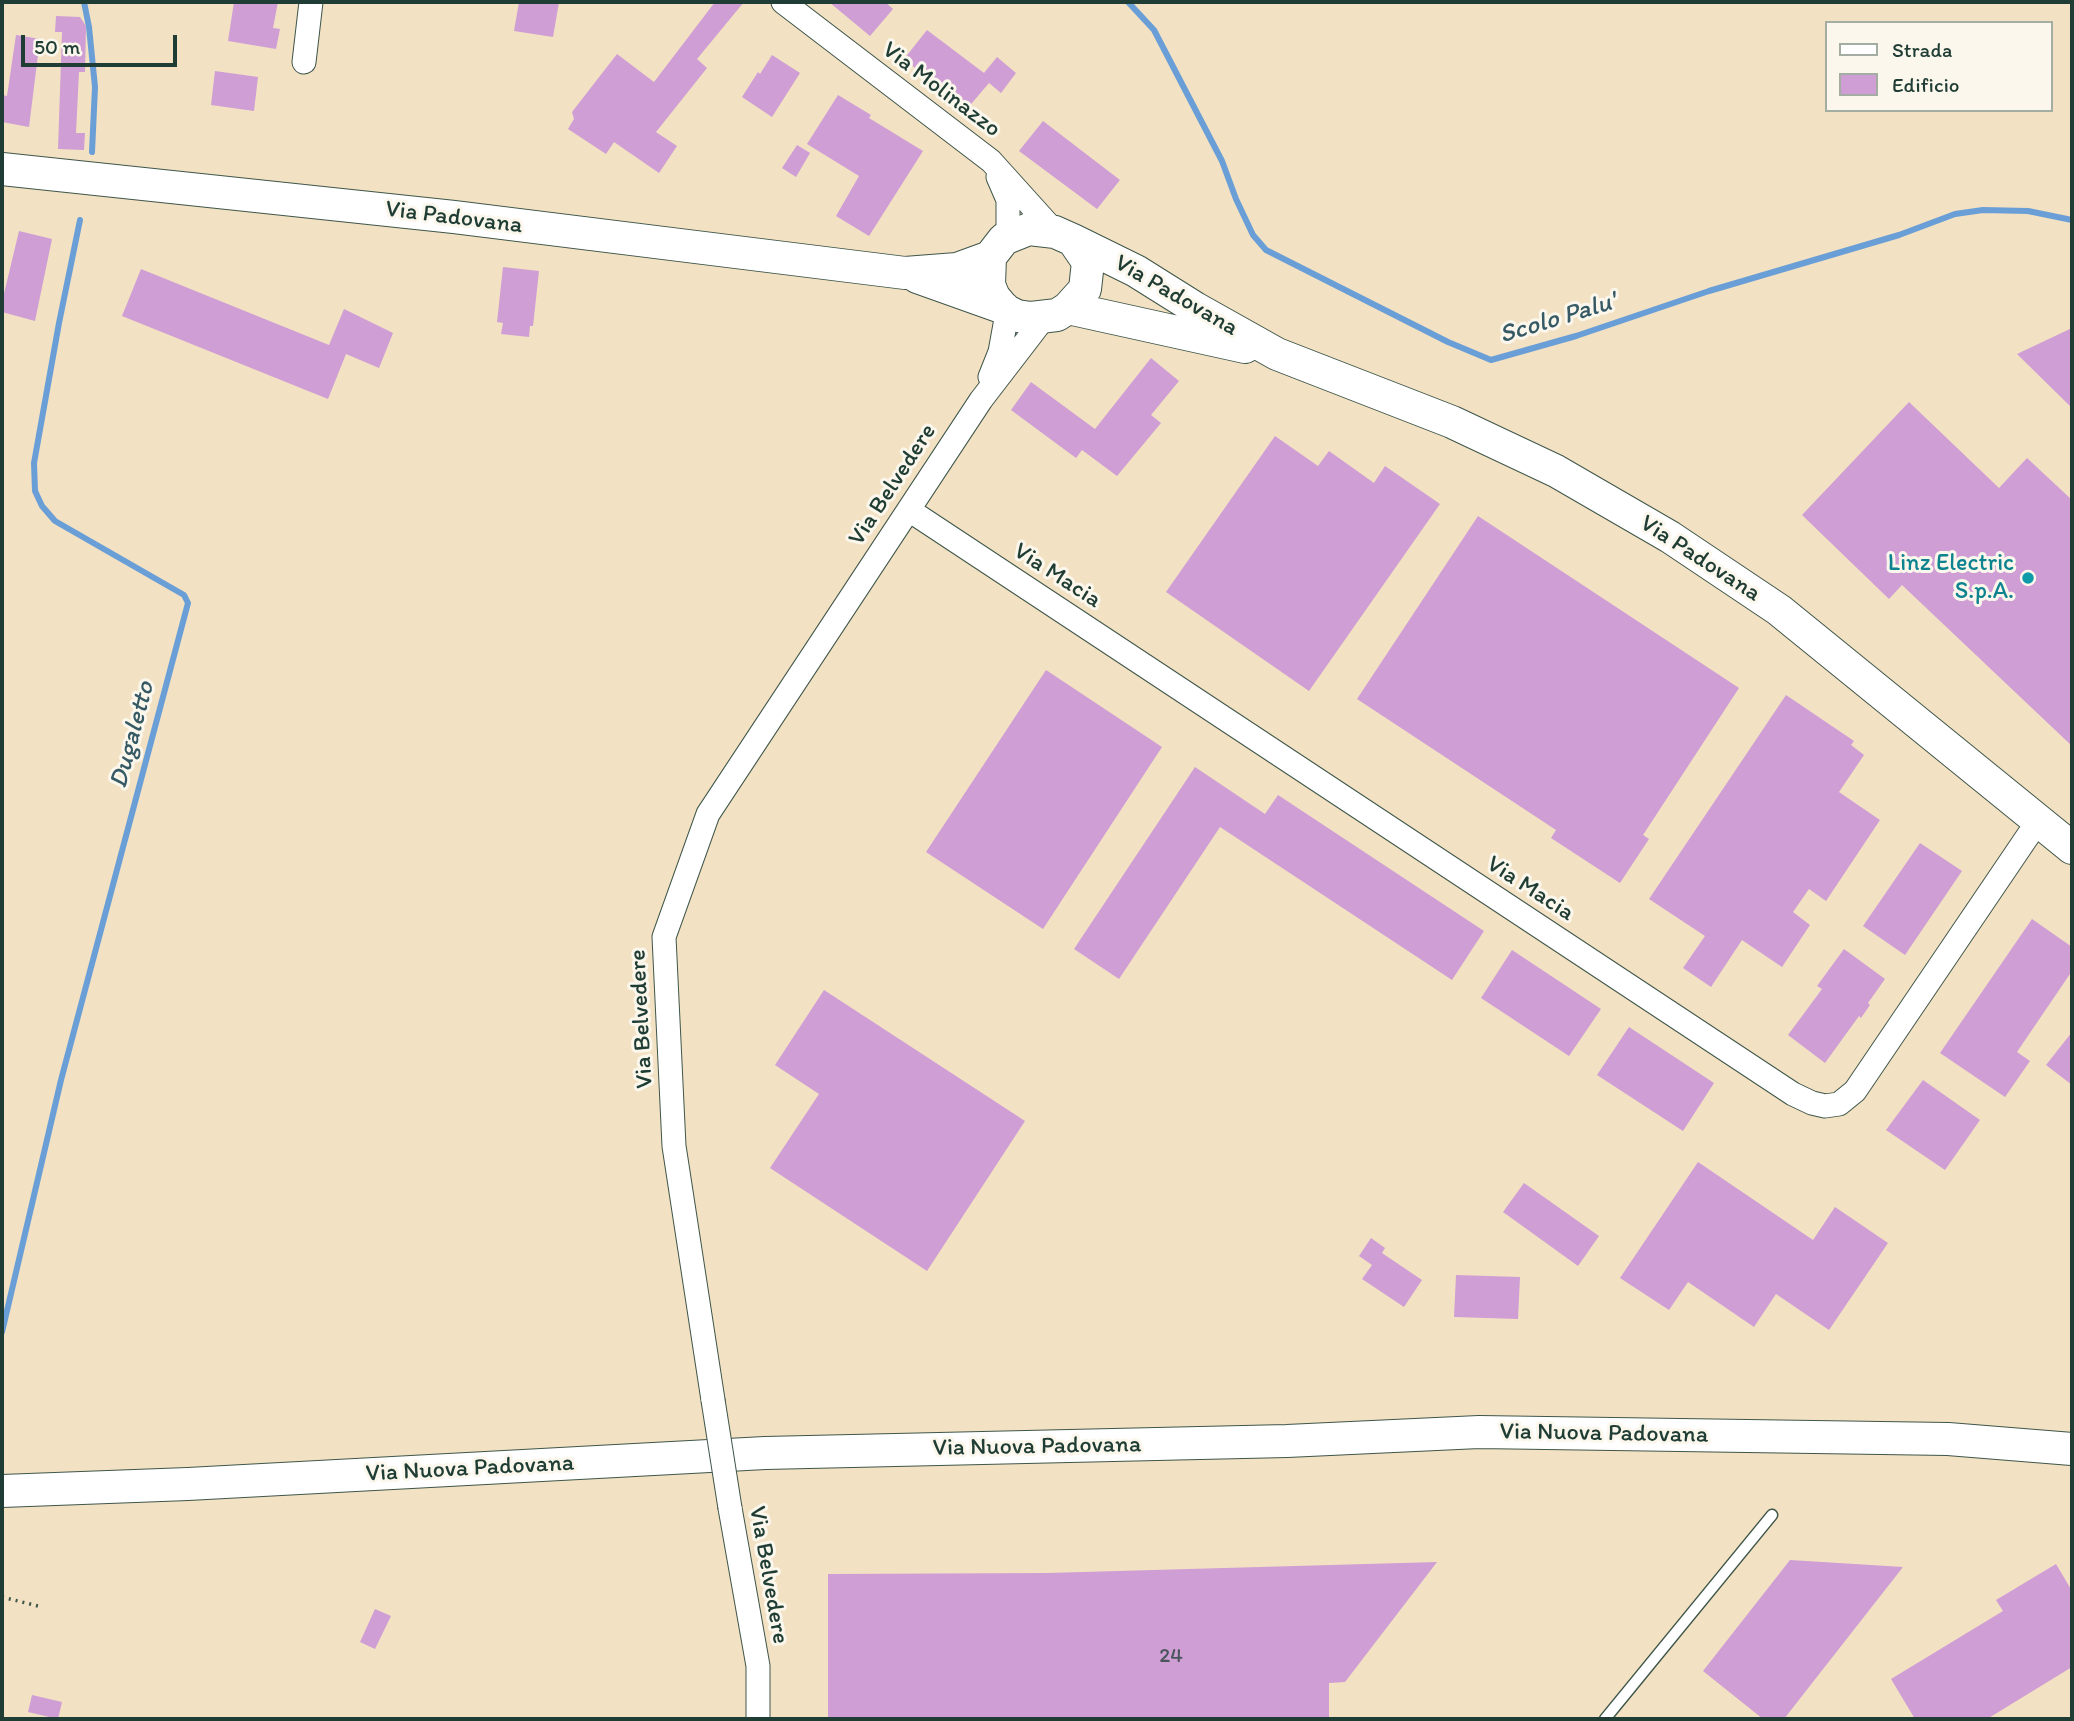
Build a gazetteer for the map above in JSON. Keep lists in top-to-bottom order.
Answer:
{
  "streets": {
    "street": [
      "Via Molinazzo",
      "Via Padovana",
      "Via Belvedere",
      "Via Macia",
      "Via Nuova Padovana"
    ]
  },
  "crossings": [
    ["Via Molinazzo", "Via Padovana"],
    ["Via Molinazzo", "Via Belvedere"],
    ["Via Padovana", "Via Belvedere"],
    ["Via Padovana", "Via Macia"],
    ["Via Belvedere", "Via Macia"]
  ],
  "water": ["Scolo Palu'", "Dugaletto"],
  "places": ["Linz Electric S.p.A."],
  "house_numbers": ["24"],
  "legend": ["Strada", "Edificio"],
  "scale_bar": "50 m"
}
